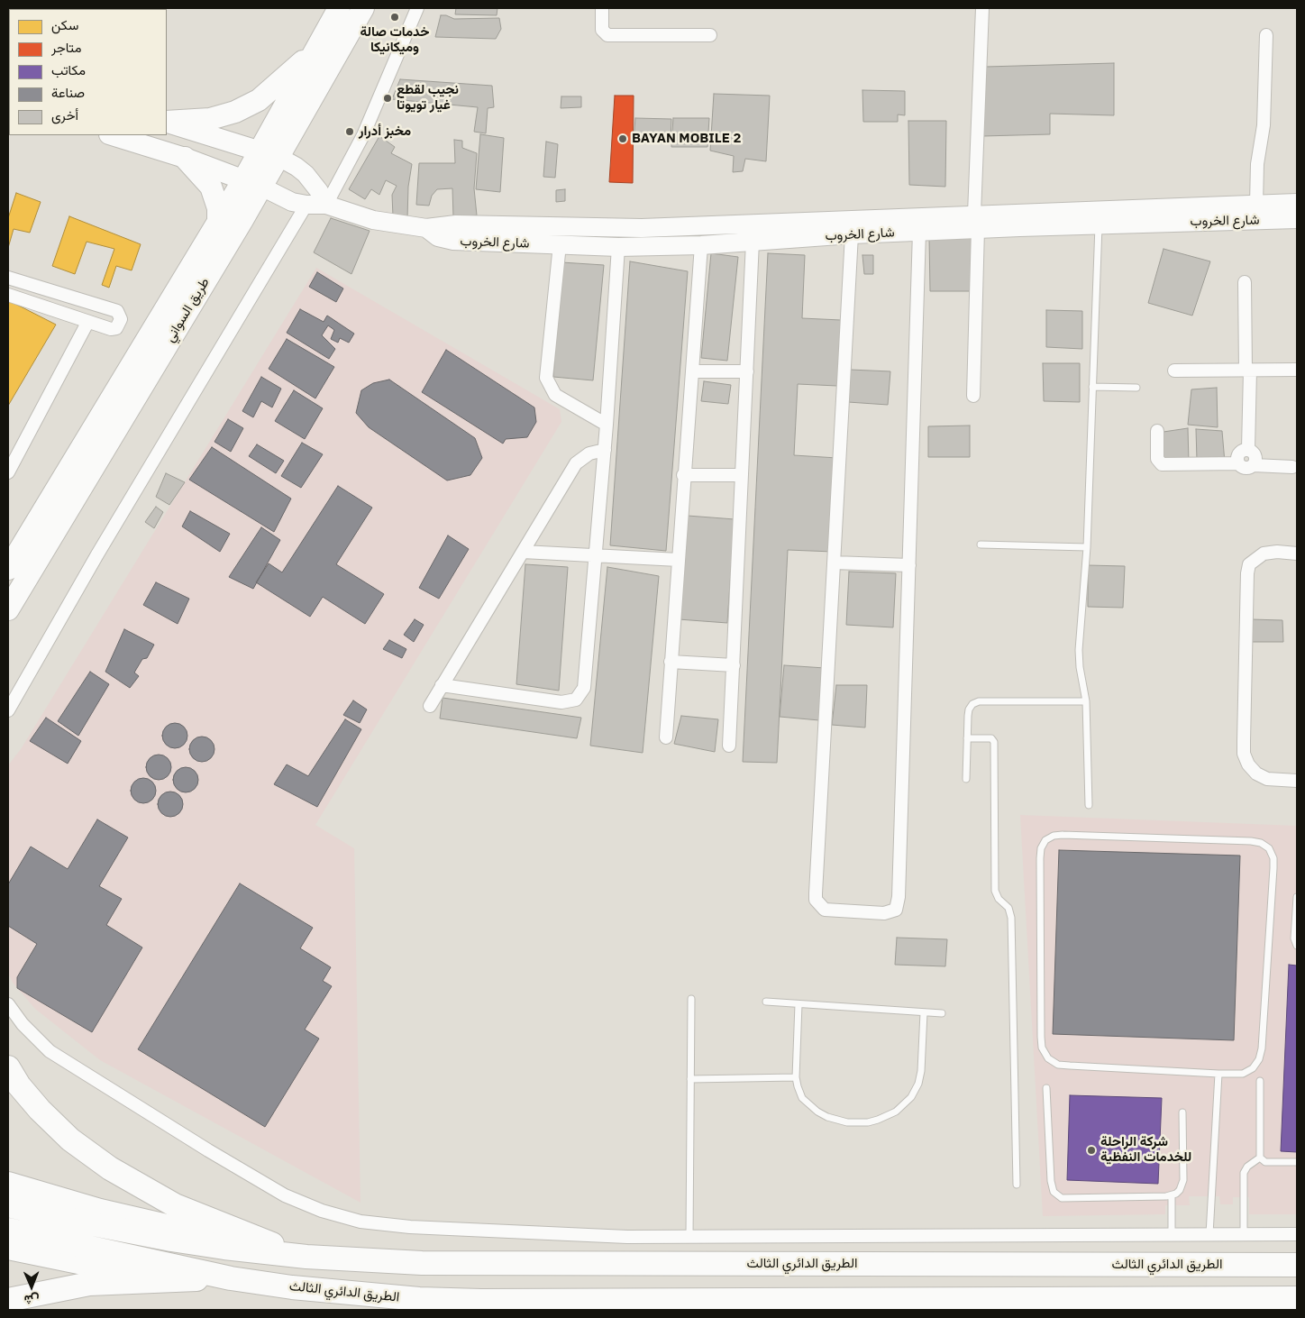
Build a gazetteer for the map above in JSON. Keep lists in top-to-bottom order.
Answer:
{
  "streets": {
    "highway": ["طريق السواني", "الطريق الدائري الثالث"],
    "main road": ["شارع الخروب"]
  },
  "crossings": [
    ["شارع الخروب", "طريق السواني"]
  ],
  "places": [
    "خدمات صالة وميكانيكا",
    "نجيب لقطع غيار تويوتا",
    "مخبز أدرار",
    "BAYAN MOBILE 2",
    "شركة الراحلة للخدمات النفظية"
  ],
  "legend": [
    "سكن",
    "متاجر",
    "مكاتب",
    "صناعة",
    "أخرى"
  ],
  "north": "bottom"
}
